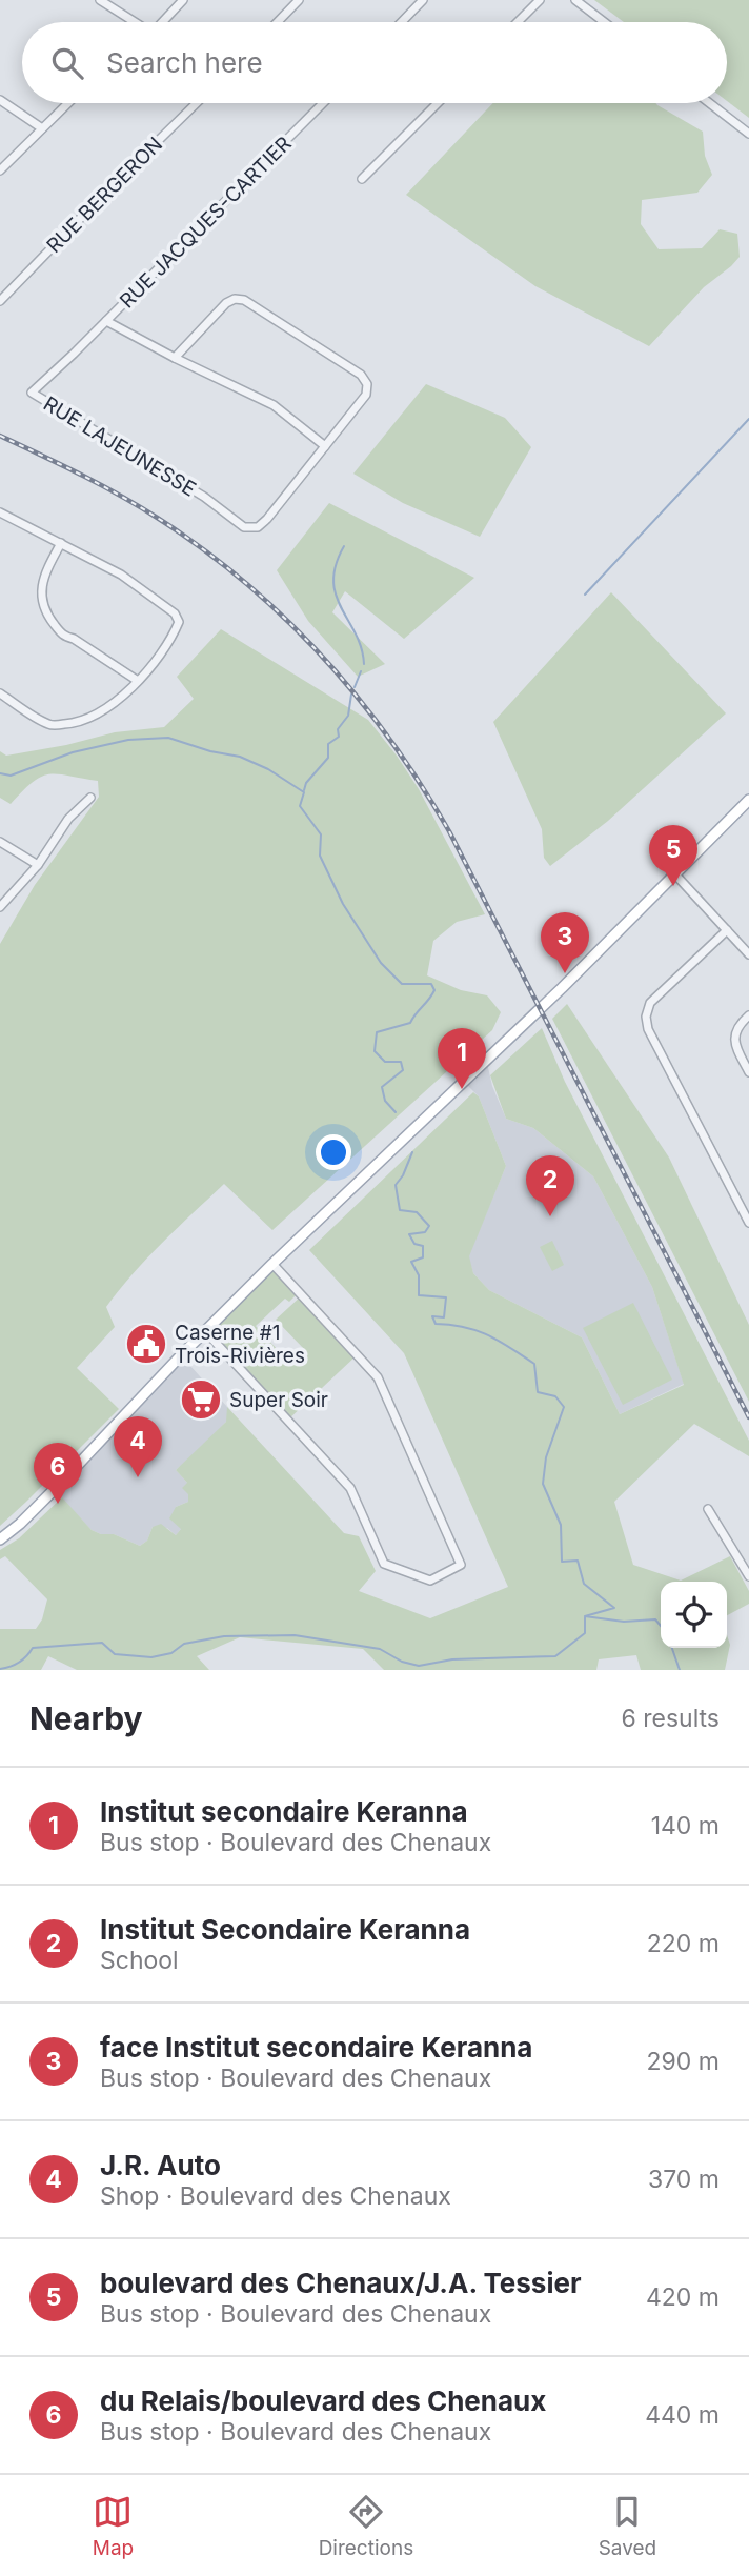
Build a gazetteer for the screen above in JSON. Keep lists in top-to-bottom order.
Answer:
{
  "streets": {
    "street": ["RUE BERGERON", "RUE JACQUES-CARTIER", "RUE LAJEUNESSE"]
  },
  "crossings": [
    ["RUE JACQUES-CARTIER", "RUE LAJEUNESSE"]
  ],
  "places": {
    "public building": ["Caserne #1 Trois-Rivières"],
    "supermarket": ["Super Soir"]
  },
  "page": {
    "search": "Search here",
    "pins": [
      "5",
      "3",
      "1",
      "2",
      "4",
      "6"
    ],
    "heading": ["Nearby", "6 results"],
    "list": [
      {
        "mark": "1",
        "name": "Institut secondaire Keranna",
        "note": "Bus stop · Boulevard des Chenaux",
        "value": "140 m"
      },
      {
        "mark": "2",
        "name": "Institut Secondaire Keranna",
        "note": "School",
        "value": "220 m"
      },
      {
        "mark": "3",
        "name": "face Institut secondaire Keranna",
        "note": "Bus stop · Boulevard des Chenaux",
        "value": "290 m"
      },
      {
        "mark": "4",
        "name": "J.R. Auto",
        "note": "Shop · Boulevard des Chenaux",
        "value": "370 m"
      },
      {
        "mark": "5",
        "name": "boulevard des Chenaux/J.A. Tessier",
        "note": "Bus stop · Boulevard des Chenaux",
        "value": "420 m"
      },
      {
        "mark": "6",
        "name": "du Relais/boulevard des Chenaux",
        "note": "Bus stop · Boulevard des Chenaux",
        "value": "440 m"
      }
    ],
    "nav": ["Map", "Directions", "Saved"]
  }
}
